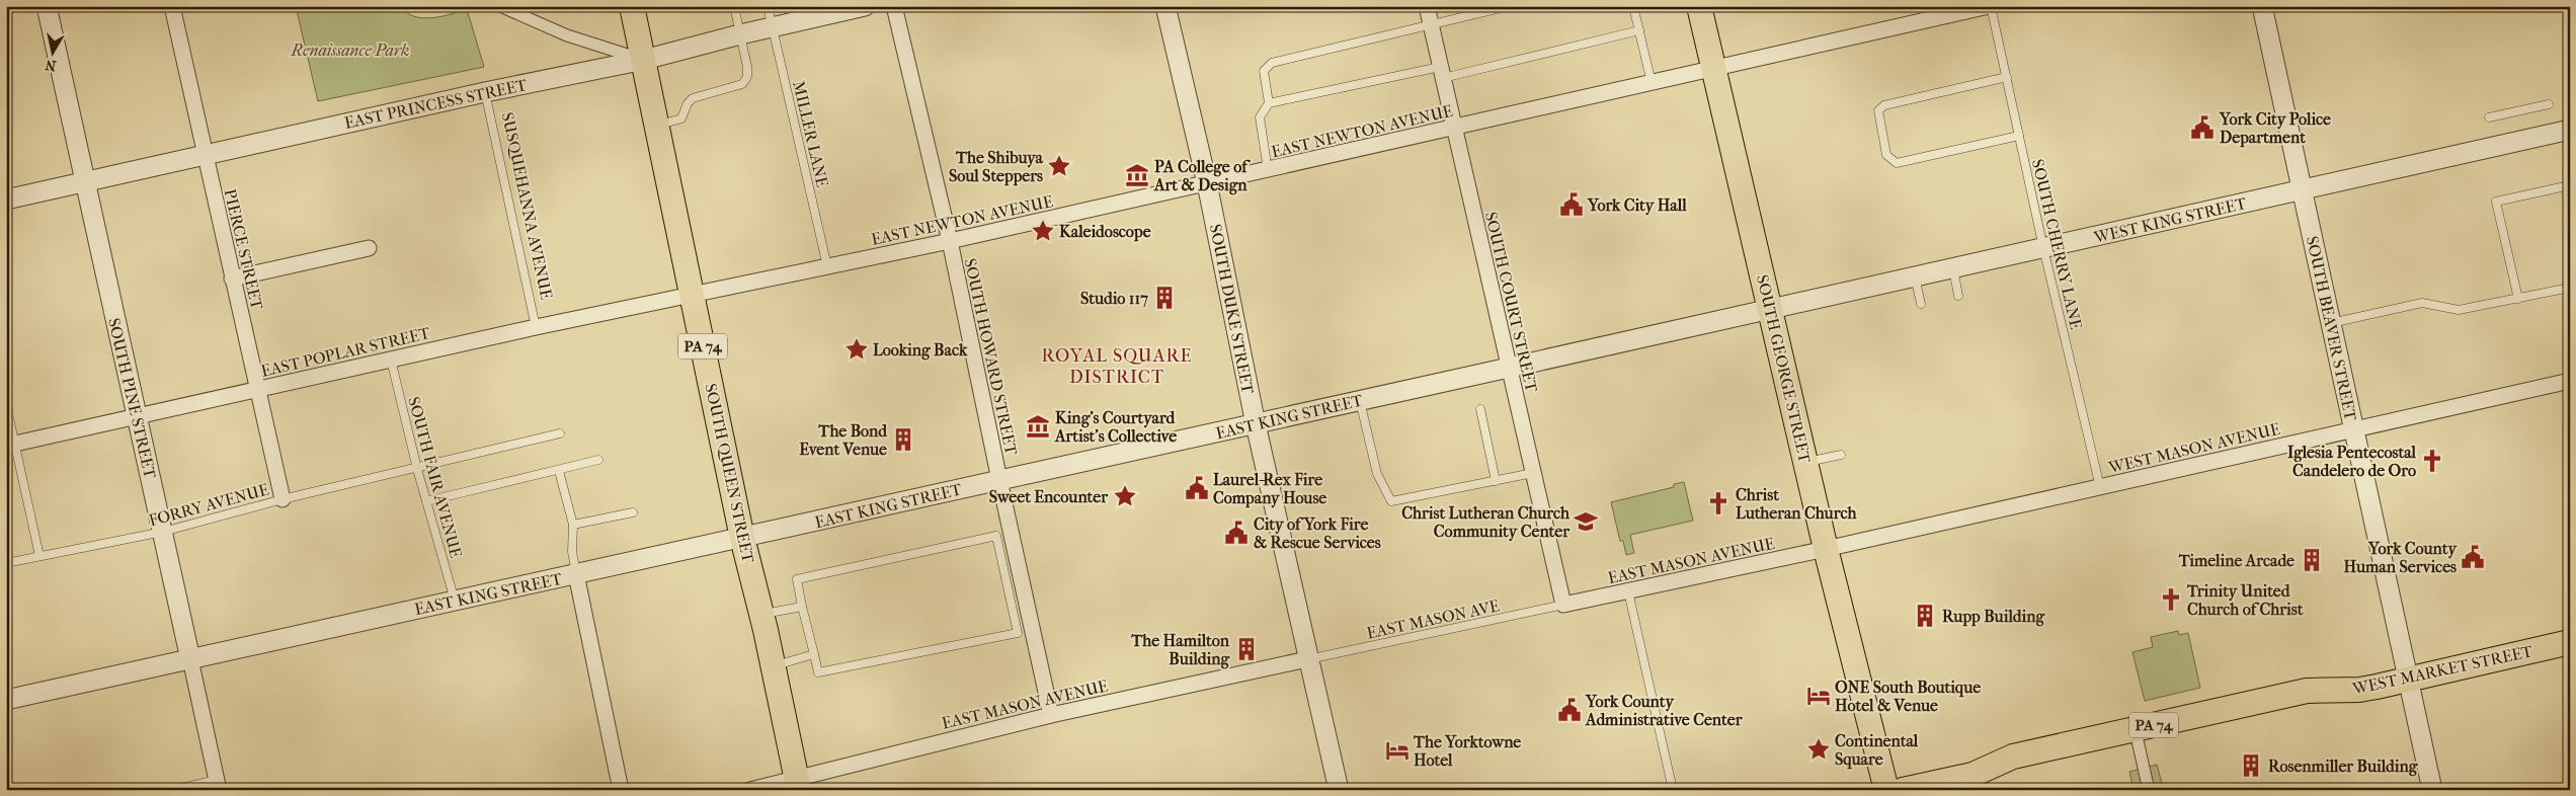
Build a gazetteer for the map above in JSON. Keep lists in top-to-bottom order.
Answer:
{
  "streets": {
    "main road": [
      "PA 74",
      "SOUTH GEORGE STREET",
      "SOUTH QUEEN STREET",
      "WEST MARKET STREET"
    ],
    "street": [
      "EAST PRINCESS STREET",
      "EAST NEWTON AVENUE",
      "WEST KING STREET",
      "PIERCE STREET",
      "SOUTH COURT STREET",
      "SOUTH DUKE STREET",
      "SOUTH BEAVER STREET",
      "EAST POPLAR STREET",
      "SOUTH HOWARD STREET",
      "SOUTH PINE STREET",
      "EAST KING STREET",
      "WEST MASON AVENUE",
      "EAST MASON AVENUE"
    ],
    "lane": [
      "MILLER LANE",
      "SUSQUEHANNA AVENUE",
      "SOUTH CHERRY LANE",
      "SOUTH FAIR AVENUE",
      "FORRY AVENUE",
      "EAST MASON AVE"
    ]
  },
  "crossings": [
    ["EAST PRINCESS STREET", "MILLER LANE"],
    ["EAST PRINCESS STREET", "SUSQUEHANNA AVENUE"],
    ["EAST PRINCESS STREET", "PIERCE STREET"],
    ["EAST PRINCESS STREET", "SOUTH PINE STREET"],
    ["EAST PRINCESS STREET", "SOUTH QUEEN STREET"],
    ["EAST NEWTON AVENUE", "MILLER LANE"],
    ["EAST NEWTON AVENUE", "SOUTH CHERRY LANE"],
    ["EAST NEWTON AVENUE", "SOUTH COURT STREET"],
    ["EAST NEWTON AVENUE", "SOUTH DUKE STREET"],
    ["EAST NEWTON AVENUE", "EAST POPLAR STREET"],
    ["EAST NEWTON AVENUE", "SOUTH HOWARD STREET"],
    ["EAST NEWTON AVENUE", "SOUTH GEORGE STREET"],
    ["EAST NEWTON AVENUE", "SOUTH QUEEN STREET"],
    ["SUSQUEHANNA AVENUE", "EAST POPLAR STREET"],
    ["WEST KING STREET", "SOUTH CHERRY LANE"],
    ["WEST KING STREET", "SOUTH BEAVER STREET"],
    ["WEST KING STREET", "SOUTH GEORGE STREET"],
    ["WEST KING STREET", "EAST KING STREET"],
    ["SOUTH CHERRY LANE", "WEST MASON AVENUE"],
    ["PIERCE STREET", "EAST POPLAR STREET"],
    ["PIERCE STREET", "FORRY AVENUE"],
    ["SOUTH COURT STREET", "EAST KING STREET"],
    ["SOUTH COURT STREET", "EAST MASON AVENUE"],
    ["SOUTH COURT STREET", "EAST MASON AVE"],
    ["SOUTH DUKE STREET", "EAST KING STREET"],
    ["SOUTH DUKE STREET", "EAST MASON AVENUE"],
    ["SOUTH DUKE STREET", "EAST MASON AVE"],
    ["SOUTH BEAVER STREET", "WEST MASON AVENUE"],
    ["SOUTH BEAVER STREET", "WEST MARKET STREET"],
    ["EAST POPLAR STREET", "SOUTH PINE STREET"],
    ["EAST POPLAR STREET", "SOUTH QUEEN STREET"],
    ["EAST POPLAR STREET", "SOUTH FAIR AVENUE"],
    ["SOUTH HOWARD STREET", "EAST KING STREET"],
    ["SOUTH HOWARD STREET", "EAST MASON AVENUE"],
    ["SOUTH GEORGE STREET", "EAST KING STREET"],
    ["SOUTH GEORGE STREET", "WEST MASON AVENUE"],
    ["SOUTH GEORGE STREET", "EAST MASON AVENUE"],
    ["SOUTH PINE STREET", "EAST KING STREET"],
    ["SOUTH PINE STREET", "FORRY AVENUE"],
    ["EAST KING STREET", "SOUTH QUEEN STREET"],
    ["EAST KING STREET", "SOUTH FAIR AVENUE"],
    ["WEST MASON AVENUE", "EAST MASON AVENUE"],
    ["SOUTH QUEEN STREET", "EAST MASON AVENUE"],
    ["SOUTH FAIR AVENUE", "FORRY AVENUE"],
    ["EAST MASON AVENUE", "EAST MASON AVE"]
  ],
  "districts": ["ROYAL SQUARE DISTRICT"],
  "parks": ["Renaissance Park"],
  "places": {
    "public building": [
      "York City Police Department",
      "York City Hall",
      "Laurel-Rex Fire Company House",
      "City of York Fire & Rescue Services",
      "York County Human Services",
      "York County Administrative Center"
    ],
    "place": [
      "The Shibuya Soul Steppers",
      "Kaleidoscope",
      "Looking Back",
      "Sweet Encounter",
      "Continental Square"
    ],
    "museum": ["PA College of Art & Design", "King's Courtyard Artist's Collective"],
    "building": [
      "Studio 117",
      "The Bond Event Venue",
      "Timeline Arcade",
      "Rupp Building",
      "The Hamilton Building",
      "Rosenmiller Building"
    ],
    "church": ["Iglesia Pentecostal Candelero de Oro", "Christ Lutheran Church", "Trinity United Church of Christ"],
    "school or university": ["Christ Lutheran Church Community Center"],
    "hotel": ["ONE South Boutique Hotel & Venue", "The Yorktowne Hotel"]
  },
  "north": "bottom"
}
